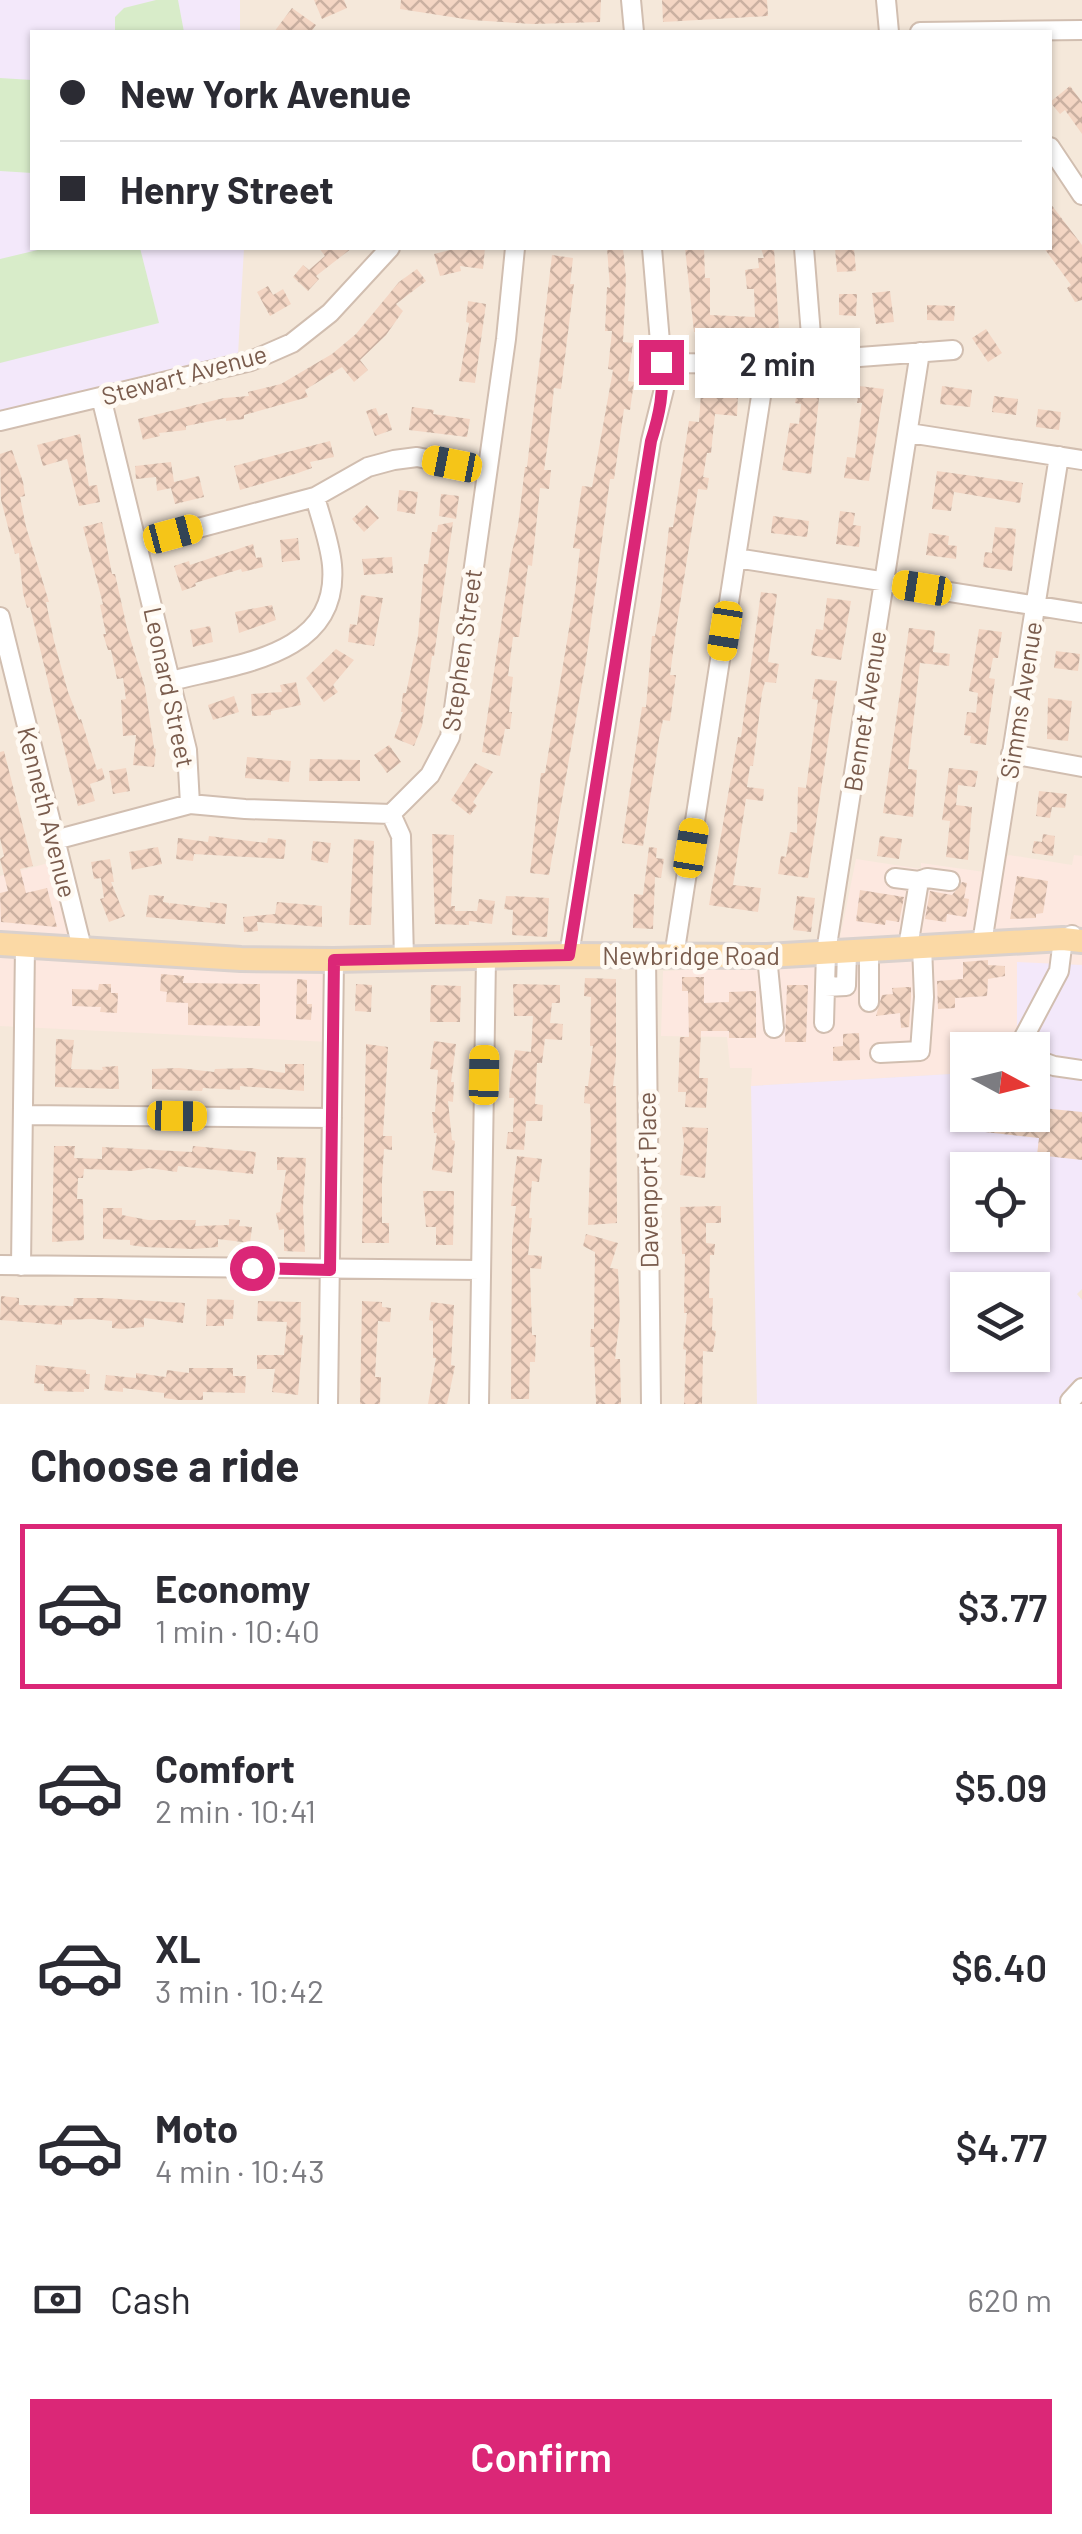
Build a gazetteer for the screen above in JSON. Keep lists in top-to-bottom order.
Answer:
{
  "streets": {
    "main road": ["Newbridge Road"],
    "street": [
      "Stewart Avenue",
      "Stephen Street",
      "Leonard Street",
      "Simms Avenue",
      "Bennet Avenue",
      "Kenneth Avenue",
      "Davenport Place"
    ]
  },
  "crossings": [
    ["Stewart Avenue", "Leonard Street"],
    ["Simms Avenue", "Newbridge Road"],
    ["Bennet Avenue", "Newbridge Road"],
    ["Kenneth Avenue", "Newbridge Road"],
    ["Newbridge Road", "Davenport Place"]
  ],
  "north": "right",
  "page": {
    "banner": ["New York Avenue", "Henry Street"],
    "bubble": "2 min",
    "heading": "Choose a ride",
    "list": [
      {
        "name": "Economy",
        "note": "1 min · 10:40",
        "value": "$3.77"
      },
      {
        "name": "Comfort",
        "note": "2 min · 10:41",
        "value": "$5.09"
      },
      {
        "name": "XL",
        "note": "3 min · 10:42",
        "value": "$6.40"
      },
      {
        "name": "Moto",
        "note": "4 min · 10:43",
        "value": "$4.77"
      }
    ],
    "pay": ["Cash", "620 m"],
    "buttons": "Confirm"
  }
}
